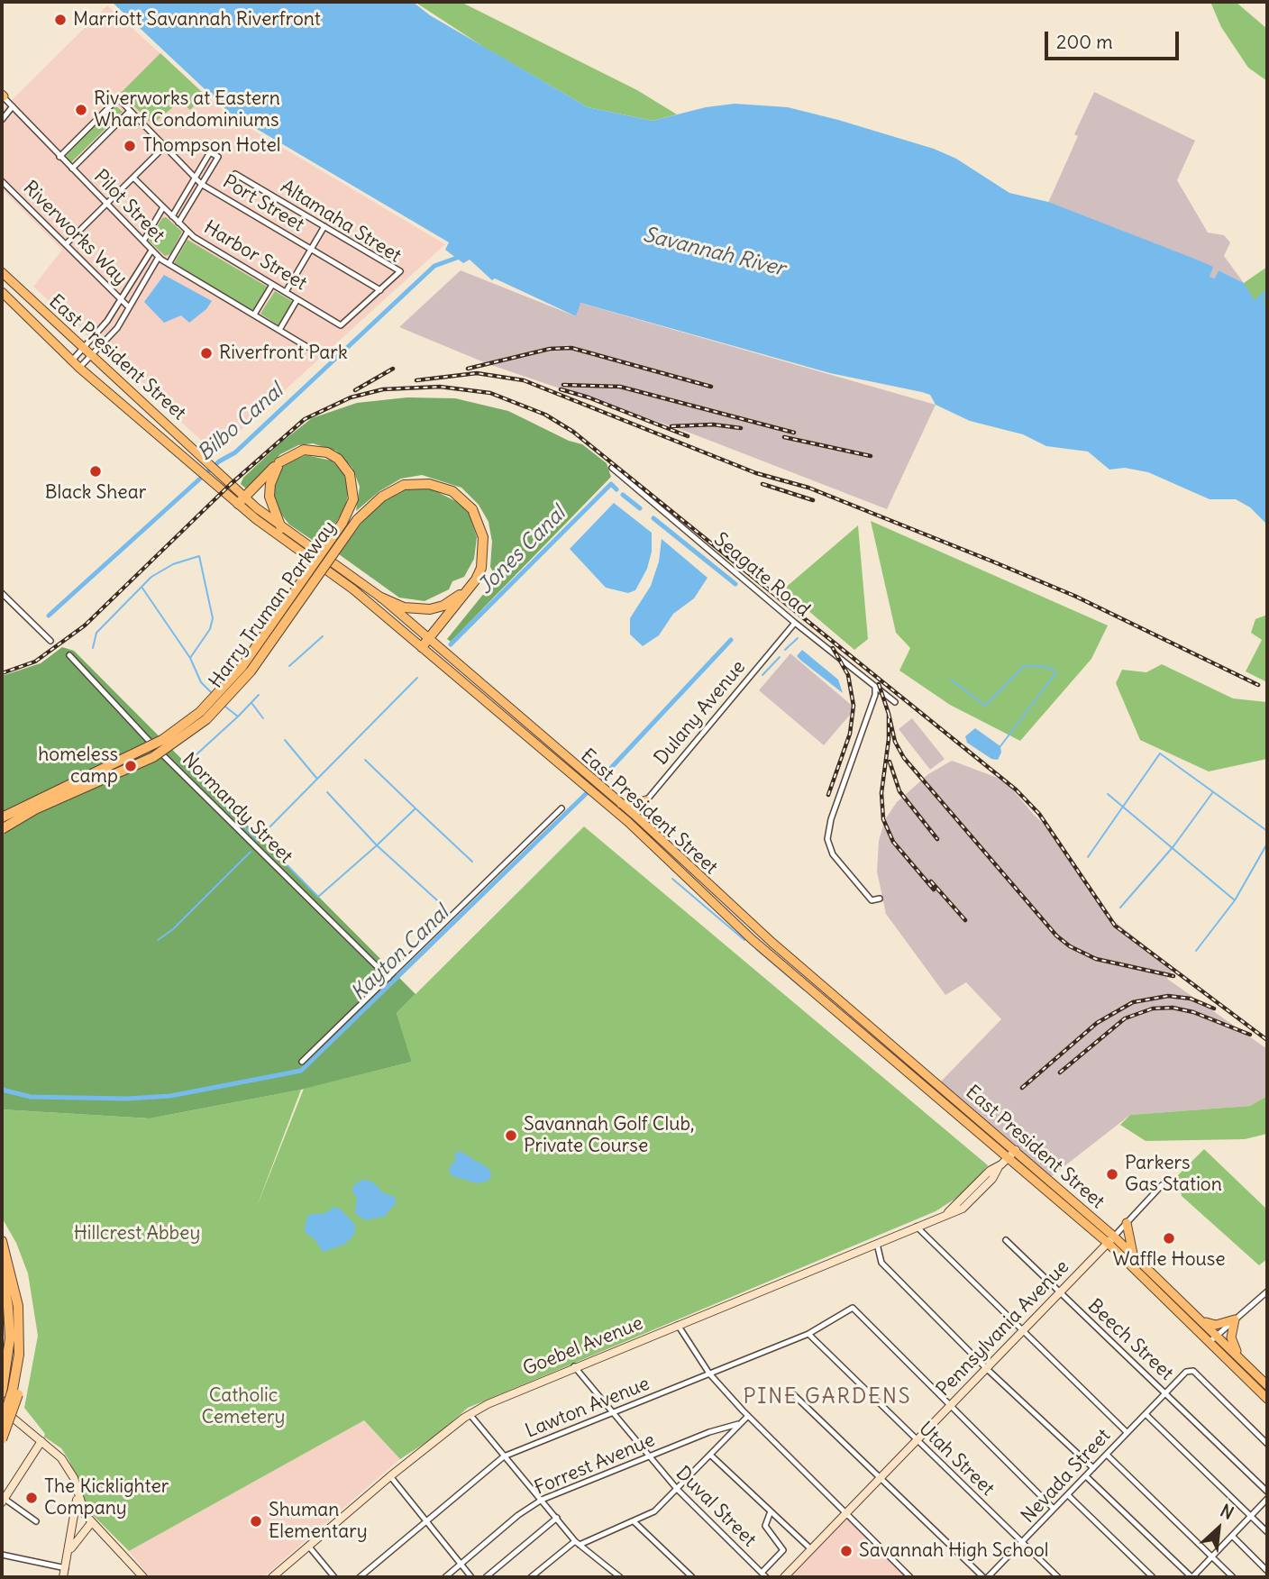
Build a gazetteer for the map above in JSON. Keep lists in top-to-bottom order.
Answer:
{
  "streets": {
    "highway": ["Harry Truman Parkway"],
    "main road": ["East President Street", "Pennsylvania Avenue", "Goebel Avenue"],
    "street": [
      "Port Street",
      "Pilot Street",
      "Altamaha Street",
      "Riverworks Way",
      "Harbor Street",
      "Seagate Road",
      "Dulany Avenue",
      "Normandy Street",
      "Beech Street",
      "Lawton Avenue",
      "Utah Street",
      "Forrest Avenue",
      "Nevada Street",
      "Duval Street"
    ]
  },
  "crossings": [
    ["Port Street", "Pilot Street"],
    ["Port Street", "Altamaha Street"],
    ["Altamaha Street", "Harbor Street"],
    ["East President Street", "Dulany Avenue"],
    ["East President Street", "Pennsylvania Avenue"],
    ["East President Street", "Goebel Avenue"],
    ["Seagate Road", "Dulany Avenue"],
    ["Pennsylvania Avenue", "Beech Street"],
    ["Pennsylvania Avenue", "Lawton Avenue"],
    ["Pennsylvania Avenue", "Utah Street"],
    ["Beech Street", "Nevada Street"],
    ["Goebel Avenue", "Duval Street"],
    ["Lawton Avenue", "Utah Street"],
    ["Lawton Avenue", "Duval Street"],
    ["Utah Street", "Nevada Street"],
    ["Forrest Avenue", "Duval Street"]
  ],
  "districts": ["PINE GARDENS"],
  "water": [
    "Savannah River",
    "Bilbo Canal",
    "Jones Canal",
    "Kayton Canal"
  ],
  "parks": ["Hillcrest Abbey", "Catholic Cemetery"],
  "places": [
    "Marriott Savannah Riverfront",
    "Riverworks at Eastern Wharf Condominiums",
    "Thompson Hotel",
    "Riverfront Park",
    "Black Shear",
    "homeless camp",
    "Savannah Golf Club, Private Course",
    "Parkers Gas Station",
    "Waffle House",
    "The Kicklighter Company",
    "Shuman Elementary",
    "Savannah High School"
  ],
  "scale_bar": "200 m",
  "north": "top right"
}
